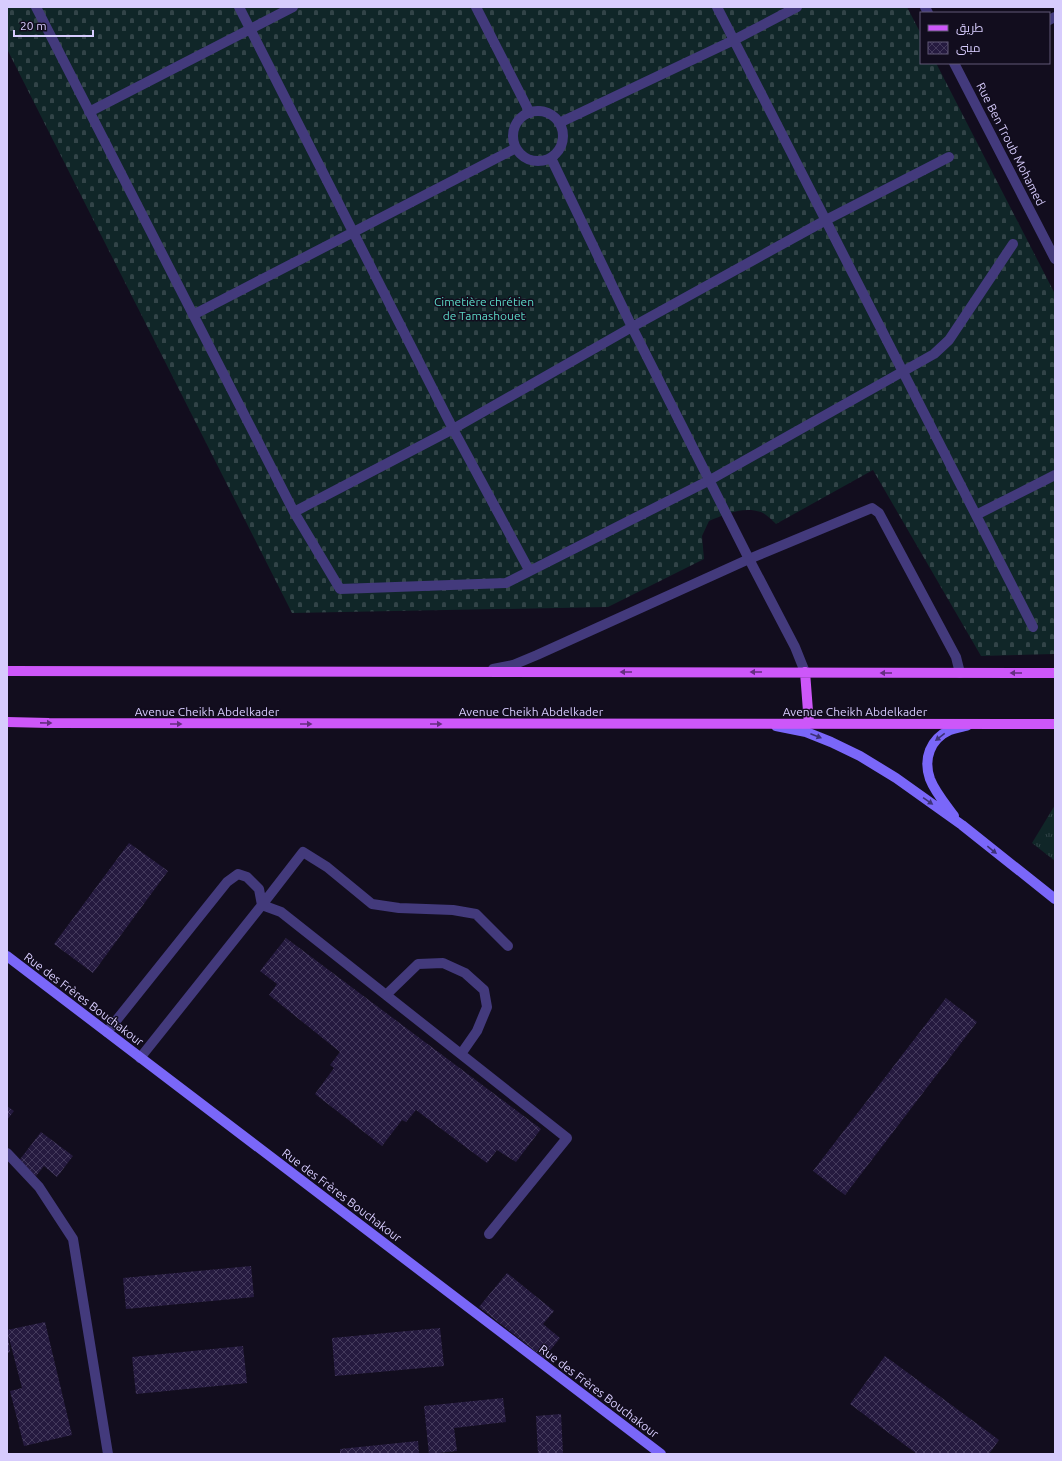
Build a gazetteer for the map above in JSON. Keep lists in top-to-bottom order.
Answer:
{
  "streets": {
    "main road": ["Avenue Cheikh Abdelkader"],
    "street": ["Rue Ben Troub Mohamed", "Rue des Frères Bouchakour"]
  },
  "parks": ["Cimetière chrétien de Tamashouet"],
  "legend": ["طريق", "مبنى"],
  "scale_bar": "20 m"
}
